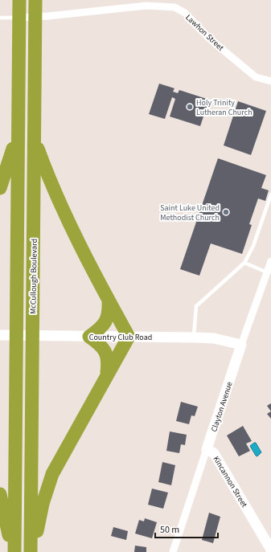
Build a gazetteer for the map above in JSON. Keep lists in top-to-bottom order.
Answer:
{
  "streets": {
    "highway": ["McCullough Boulevard"],
    "street": [
      "Lawhon Street",
      "Country Club Road",
      "Clayton Avenue",
      "Kincannon Street"
    ]
  },
  "crossings": [
    ["Lawhon Street", "McCullough Boulevard"],
    ["Country Club Road", "Clayton Avenue"],
    ["Clayton Avenue", "Kincannon Street"]
  ],
  "places": ["Holy Trinity Lutheran Church", "Saint Luke United Methodist Church"],
  "scale_bar": "50 m"
}
